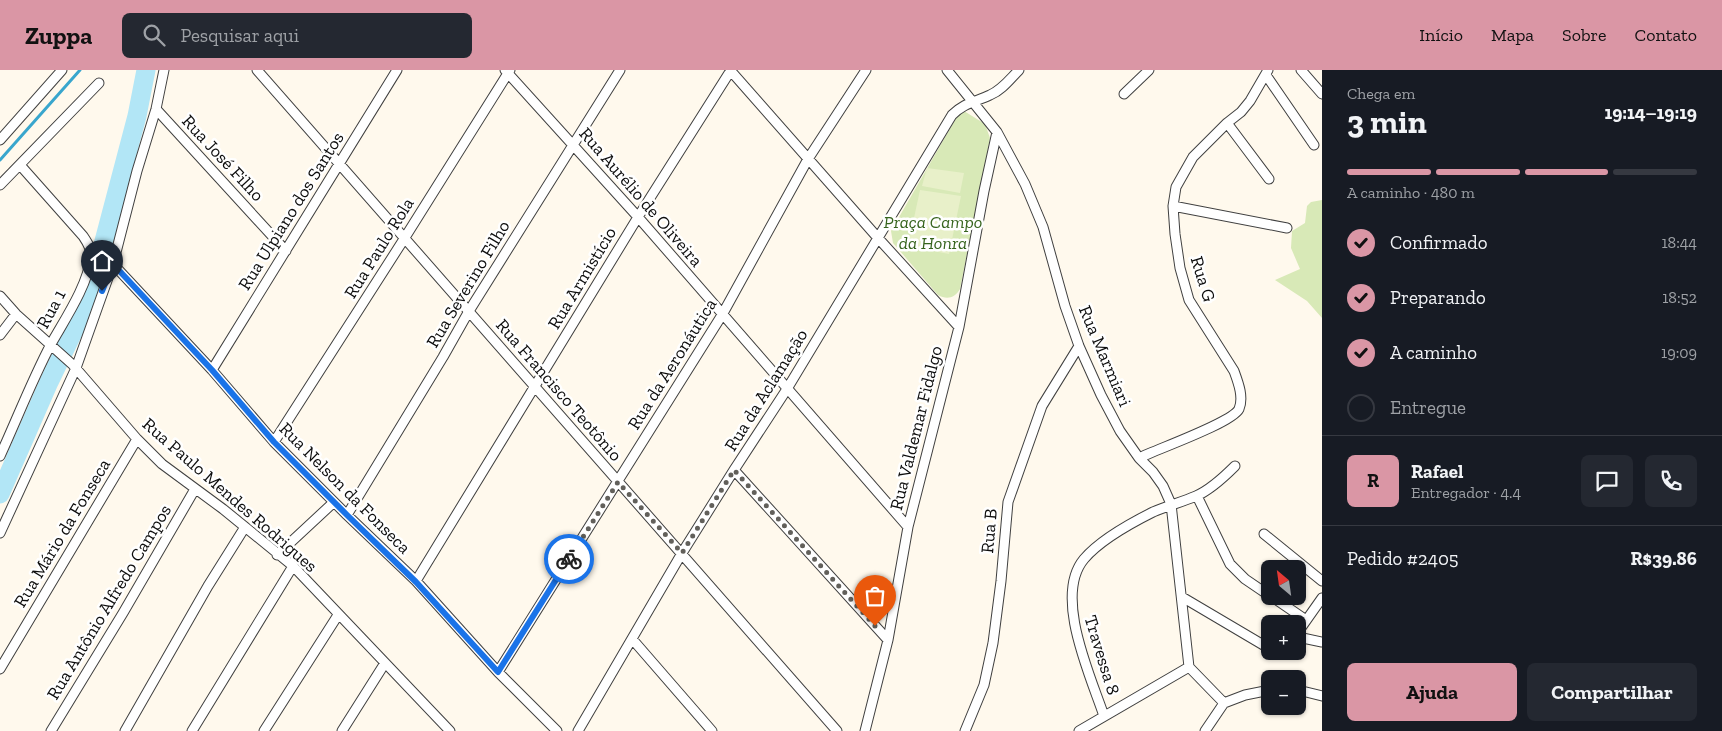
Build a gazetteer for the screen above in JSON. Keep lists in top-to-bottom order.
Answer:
{
  "streets": {
    "street": [
      "Rua José Filho",
      "Rua Aurélio de Oliveira",
      "Rua Ulpiano dos Santos",
      "Rua Paulo Rola",
      "Rua Armistício",
      "Rua G",
      "Rua Severino Filho",
      "Rua 1",
      "Rua Marmiari",
      "Rua da Aeronáutica",
      "Rua Francisco Teotônio",
      "Rua da Aclamação",
      "Rua Valdemar Fidalgo",
      "Rua Nelson da Fonseca",
      "Rua Paulo Mendes Rodrigues",
      "Rua B",
      "Rua Mário da Fonseca",
      "Rua Antônio Alfredo Campos",
      "Travessa 8"
    ]
  },
  "crossings": [
    ["Rua José Filho", "Rua Ulpiano dos Santos"],
    ["Rua Aurélio de Oliveira", "Rua Paulo Rola"],
    ["Rua Aurélio de Oliveira", "Rua Armistício"],
    ["Rua Aurélio de Oliveira", "Rua Severino Filho"],
    ["Rua Aurélio de Oliveira", "Rua da Aeronáutica"],
    ["Rua Aurélio de Oliveira", "Rua da Aclamação"],
    ["Rua Aurélio de Oliveira", "Rua Valdemar Fidalgo"],
    ["Rua Ulpiano dos Santos", "Rua Francisco Teotônio"],
    ["Rua Ulpiano dos Santos", "Rua Nelson da Fonseca"],
    ["Rua Paulo Rola", "Rua Francisco Teotônio"],
    ["Rua Paulo Rola", "Rua Nelson da Fonseca"],
    ["Rua Armistício", "Rua Francisco Teotônio"],
    ["Rua Armistício", "Rua Nelson da Fonseca"],
    ["Rua G", "Rua Marmiari"],
    ["Rua Severino Filho", "Rua Francisco Teotônio"],
    ["Rua Severino Filho", "Rua Nelson da Fonseca"],
    ["Rua 1", "Rua Paulo Mendes Rodrigues"],
    ["Rua Marmiari", "Rua da Aclamação"],
    ["Rua Marmiari", "Rua Valdemar Fidalgo"],
    ["Rua Marmiari", "Rua B"],
    ["Rua Marmiari", "Travessa 8"],
    ["Rua da Aeronáutica", "Rua Francisco Teotônio"],
    ["Rua da Aeronáutica", "Rua Nelson da Fonseca"],
    ["Rua Francisco Teotônio", "Rua da Aclamação"],
    ["Rua Paulo Mendes Rodrigues", "Rua Mário da Fonseca"],
    ["Rua Paulo Mendes Rodrigues", "Rua Antônio Alfredo Campos"]
  ],
  "parks": ["Praça Campo da Honra"],
  "north": "top left",
  "page": {
    "header": "Zuppa",
    "search": "Pesquisar aqui",
    "nav": [
      "Início",
      "Mapa",
      "Sobre",
      "Contato"
    ],
    "heading": ["3 min", "Chega em", "19:14–19:19"],
    "panel": [
      "Rafael",
      "Entregador · 4.4",
      "Pedido #2405",
      "R$39.86"
    ],
    "bar": "A caminho · 480 m",
    "list": [
      ["Confirmado", "18:44"],
      ["Preparando", "18:52"],
      ["A caminho", "19:09"],
      "Entregue"
    ],
    "round": "R",
    "map_buttons": ["+", "−"],
    "buttons": ["Ajuda", "Compartilhar"]
  }
}
